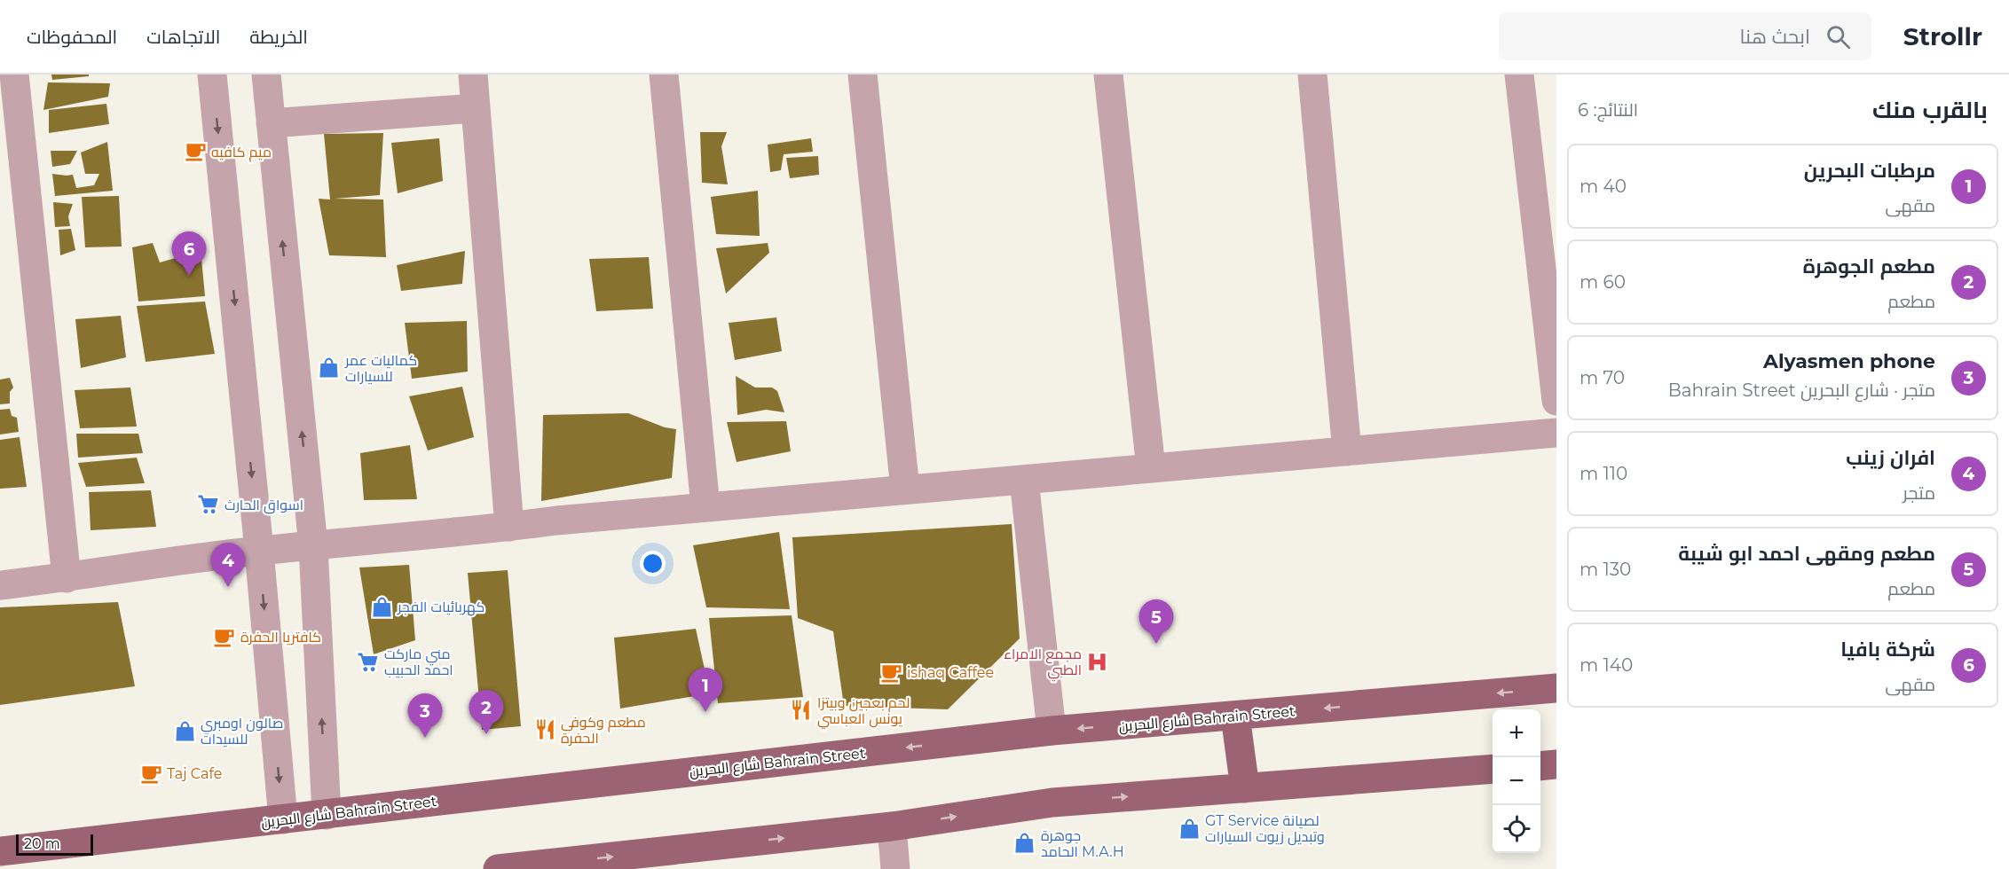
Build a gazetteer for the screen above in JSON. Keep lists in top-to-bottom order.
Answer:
{
  "streets": {
    "main road": ["شارع البحرين Bahrain Street"]
  },
  "places": {
    "cafe": [
      "ميم كافيه",
      "كافتريا الحفرة",
      "ishaq Caffee",
      "Taj Cafe"
    ],
    "shop": [
      "كماليات عمر للسيارات",
      "كهربائيات الفجر",
      "صالون اومبري للسيدات",
      "GT Service لصيانة وتبديل زيوت السيارات",
      "جوهرة الحامد M.A.H"
    ],
    "supermarket": ["اسواق الحارث", "مني ماركت احمد الحبيب"],
    "hospital": ["مجمع الامراء الطبي"],
    "restaurant": ["لحم بعجين وبيتزا يونس العباسي", "مطعم وكوفي الحفرة"]
  },
  "scale_bar": "20 m",
  "page": {
    "header": "Strollr",
    "search": "ابحث هنا",
    "nav": ["الخريطة", "الاتجاهات", "المحفوظات"],
    "heading": ["بالقرب منك", "النتائج: 6"],
    "list": [
      {
        "mark": "1",
        "name": "مرطبات البحرين",
        "note": "مقهى",
        "value": "40 m"
      },
      {
        "mark": "2",
        "name": "مطعم الجوهرة",
        "note": "مطعم",
        "value": "60 m"
      },
      {
        "mark": "3",
        "name": "Alyasmen phone",
        "note": "متجر · شارع البحرين Bahrain Street",
        "value": "70 m"
      },
      {
        "mark": "4",
        "name": "افران زينب",
        "note": "متجر",
        "value": "110 m"
      },
      {
        "mark": "5",
        "name": "مطعم ومقهى احمد ابو شيبة",
        "note": "مطعم",
        "value": "130 m"
      },
      {
        "mark": "6",
        "name": "شركة بافيا",
        "note": "مقهى",
        "value": "140 m"
      }
    ],
    "pins": [
      "6",
      "4",
      "5",
      "1",
      "2",
      "3"
    ],
    "map_buttons": ["+", "−"],
    "scale": "20 m"
  }
}
